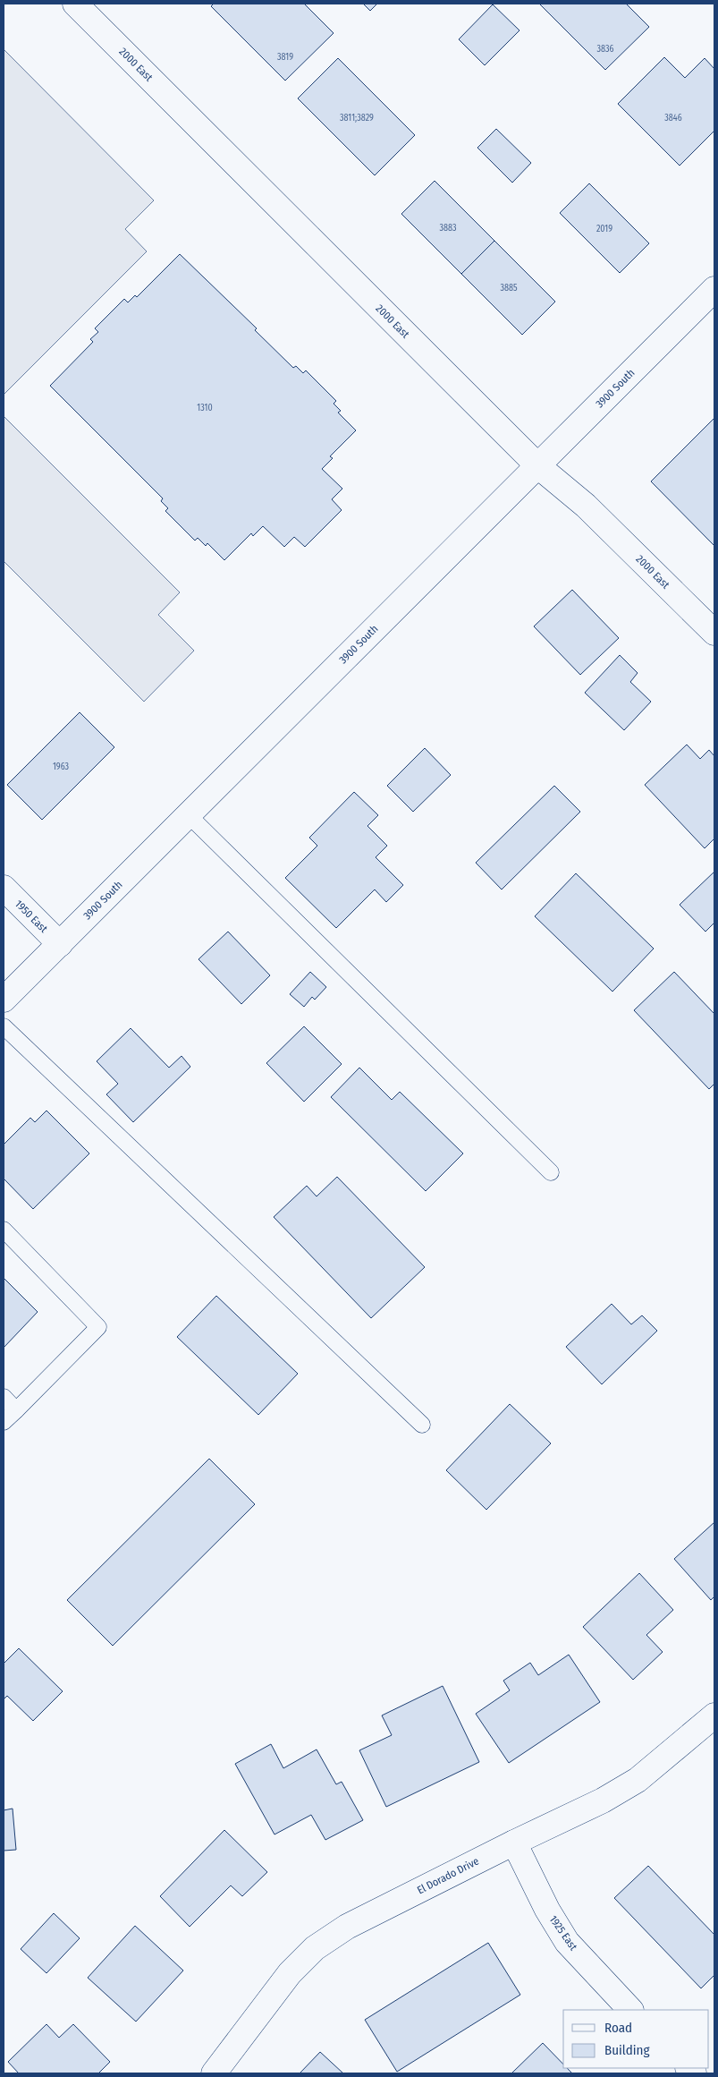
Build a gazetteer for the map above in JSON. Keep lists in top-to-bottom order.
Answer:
{
  "streets": {
    "street": [
      "2000 East",
      "3900 South",
      "1950 East",
      "El Dorado Drive",
      "1925 East"
    ]
  },
  "crossings": [
    ["2000 East", "3900 South"],
    ["3900 South", "1950 East"],
    ["El Dorado Drive", "1925 East"]
  ],
  "house_numbers": [
    "3836",
    "3819",
    "3811;3829",
    "3846",
    "3883",
    "2019",
    "3885",
    "1310",
    "1963"
  ],
  "legend": ["Road", "Building"]
}
